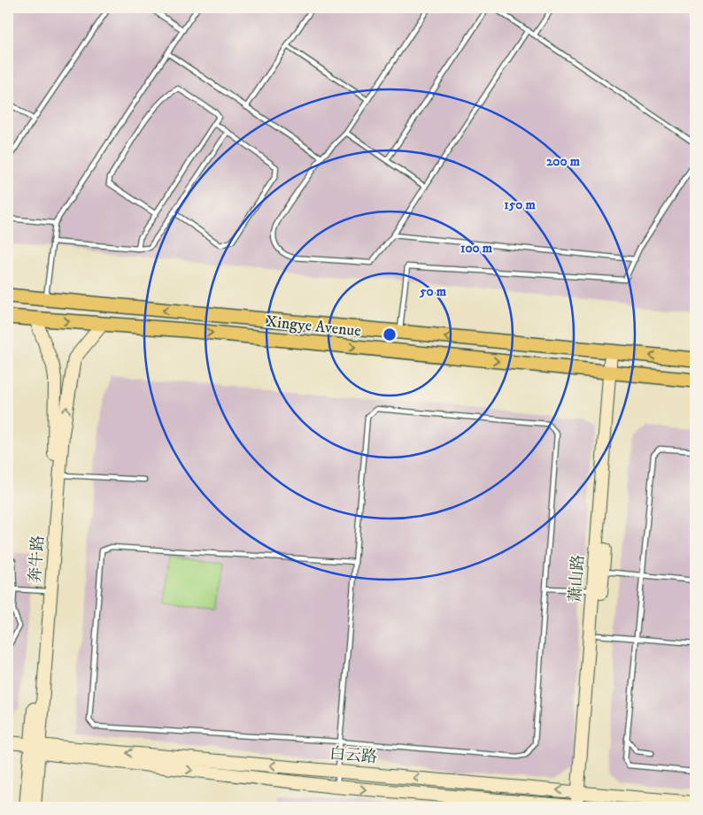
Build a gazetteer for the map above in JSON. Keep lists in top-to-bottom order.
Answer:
{
  "streets": {
    "main road": ["Xingye Avenue"],
    "street": ["奔牛路", "萧山路", "白云路"]
  },
  "crossings": [
    ["Xingye Avenue", "奔牛路"],
    ["Xingye Avenue", "萧山路"],
    ["奔牛路", "白云路"],
    ["萧山路", "白云路"]
  ],
  "rings": [
    "200 m",
    "150 m",
    "100 m",
    "50 m"
  ]
}
